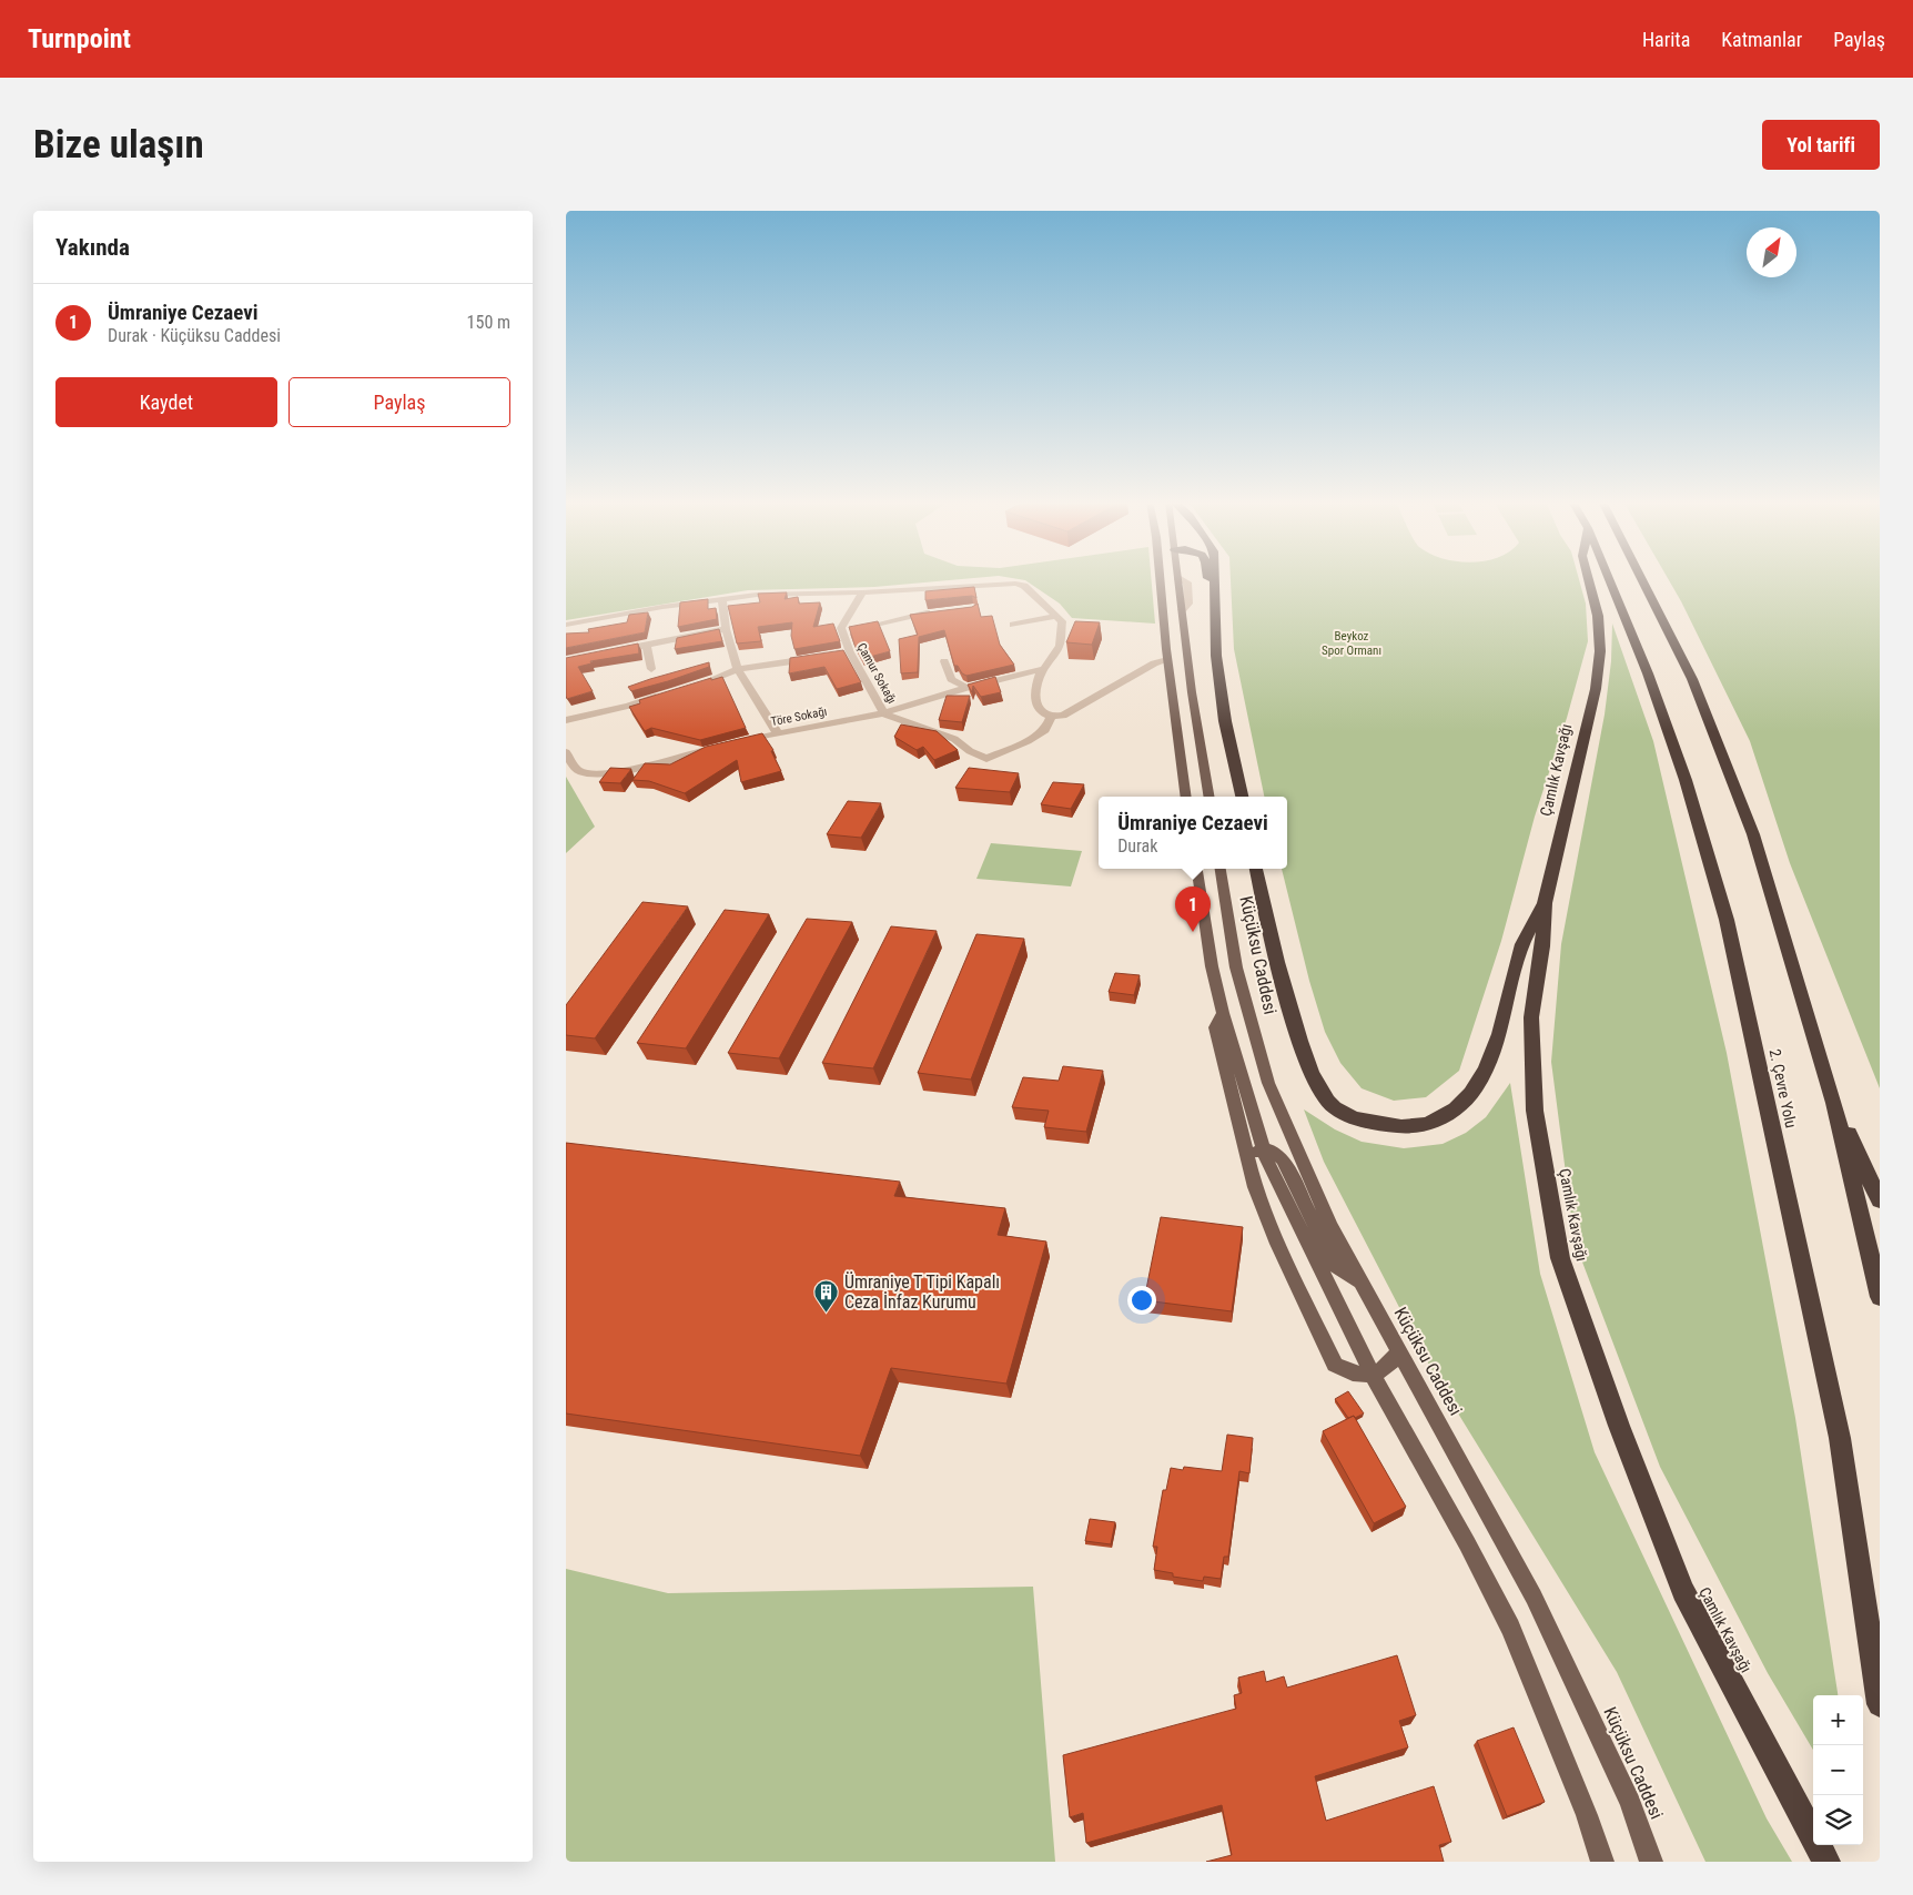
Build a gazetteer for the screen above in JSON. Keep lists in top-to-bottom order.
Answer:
{
  "streets": {
    "highway": ["Çamlık Kavşağı", "2. Çevre Yolu"],
    "main road": ["Küçüksu Caddesi"],
    "street": ["Çamur Sokağı", "Töre Sokağı"]
  },
  "crossings": [
    ["Çamur Sokağı", "Töre Sokağı"]
  ],
  "parks": ["Beykoz Spor Ormanı"],
  "places": {
    "building": ["Ümraniye T Tipi Kapalı Ceza İnfaz Kurumu"]
  },
  "north": "top right",
  "page": {
    "header": "Turnpoint",
    "nav": ["Harita", "Katmanlar", "Paylaş"],
    "buttons": [
      "Yol tarifi",
      ["Kaydet", "Paylaş"]
    ],
    "title": "Bize ulaşın",
    "heading": "Yakında",
    "list": [
      {
        "mark": "1",
        "name": "Ümraniye Cezaevi",
        "note": "Durak · Küçüksu Caddesi",
        "value": "150 m"
      }
    ],
    "popup": ["Ümraniye Cezaevi", "Durak"],
    "pins": "1",
    "map_buttons": ["+", "−"]
  }
}
